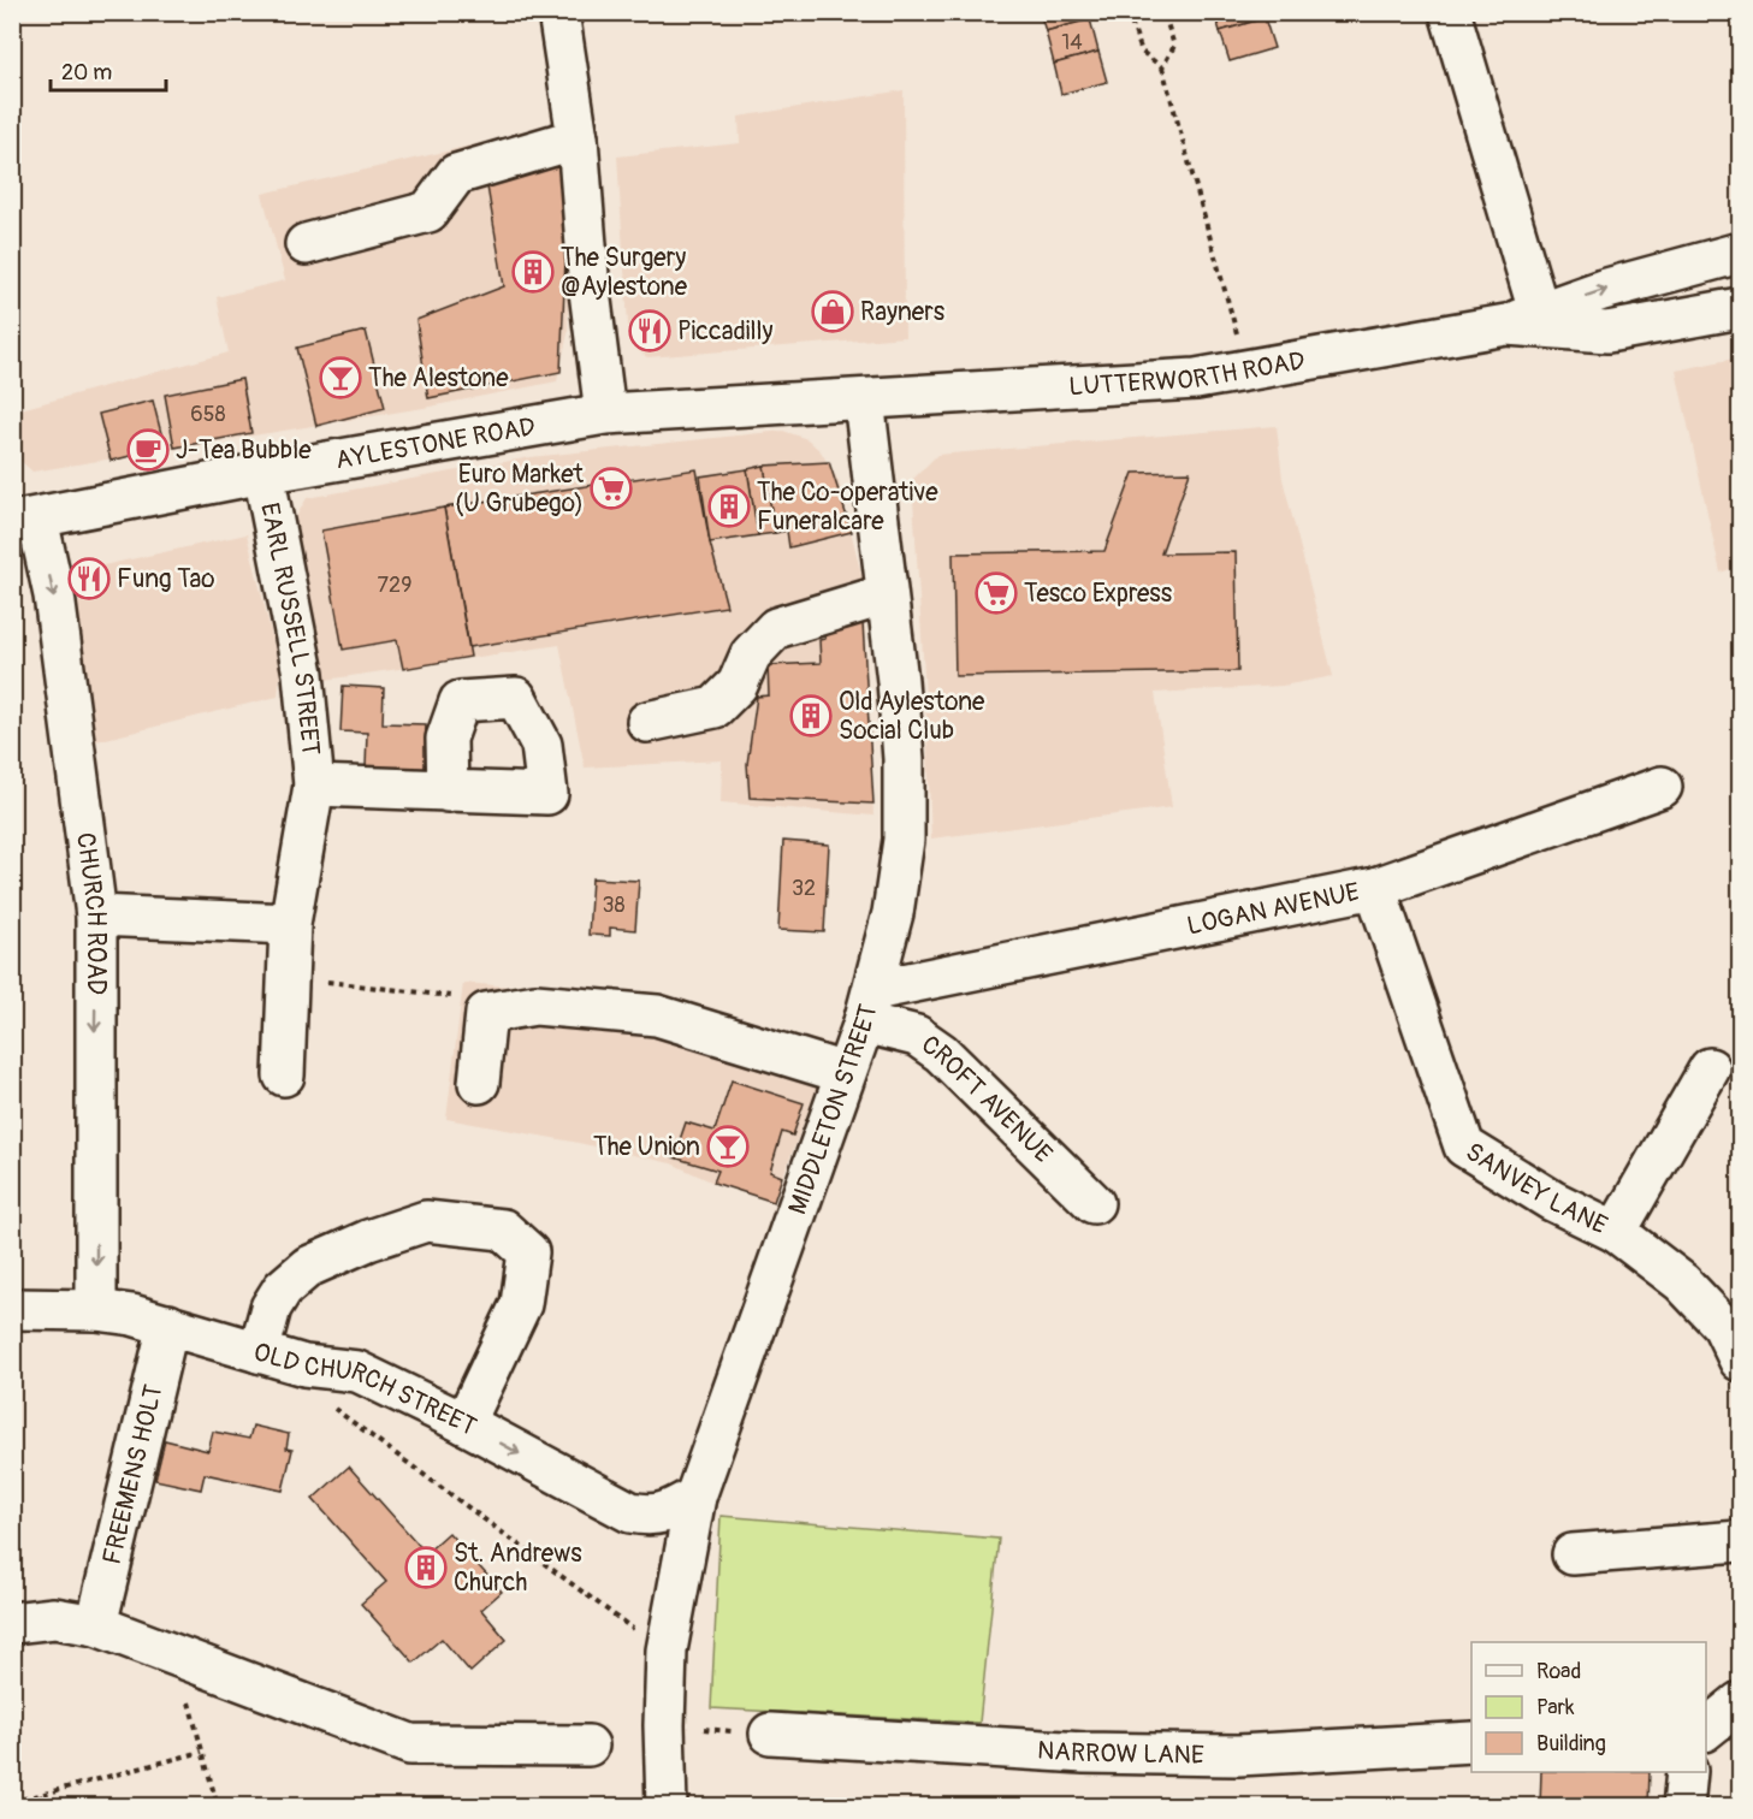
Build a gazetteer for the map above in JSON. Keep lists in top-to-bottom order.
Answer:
{
  "streets": {
    "street": [
      "LUTTERWORTH ROAD",
      "AYLESTONE ROAD",
      "EARL RUSSELL STREET",
      "LOGAN AVENUE",
      "CHURCH ROAD",
      "CROFT AVENUE",
      "MIDDLETON STREET",
      "SANVEY LANE",
      "OLD CHURCH STREET",
      "FREEMENS HOLT",
      "NARROW LANE"
    ]
  },
  "crossings": [
    ["LUTTERWORTH ROAD", "AYLESTONE ROAD"],
    ["LUTTERWORTH ROAD", "MIDDLETON STREET"],
    ["AYLESTONE ROAD", "EARL RUSSELL STREET"],
    ["AYLESTONE ROAD", "CHURCH ROAD"],
    ["AYLESTONE ROAD", "MIDDLETON STREET"],
    ["LOGAN AVENUE", "CROFT AVENUE"],
    ["LOGAN AVENUE", "MIDDLETON STREET"],
    ["LOGAN AVENUE", "SANVEY LANE"],
    ["CHURCH ROAD", "OLD CHURCH STREET"],
    ["CROFT AVENUE", "MIDDLETON STREET"],
    ["MIDDLETON STREET", "OLD CHURCH STREET"],
    ["OLD CHURCH STREET", "FREEMENS HOLT"]
  ],
  "one_way": ["CHURCH ROAD"],
  "places": {
    "building": [
      "The Surgery @Aylestone",
      "The Co-operative Funeralcare",
      "Old Aylestone Social Club",
      "St. Andrews Church"
    ],
    "shop": ["Rayners"],
    "restaurant": ["Piccadilly", "Fung Tao"],
    "bar": ["The Alestone", "The Union"],
    "cafe": ["J-Tea Bubble"],
    "supermarket": ["Euro Market (U Grubego)", "Tesco Express"]
  },
  "house_numbers": [
    "14",
    "658",
    "729",
    "32",
    "38"
  ],
  "legend": ["Road", "Park", "Building"],
  "scale_bar": "20 m"
}
